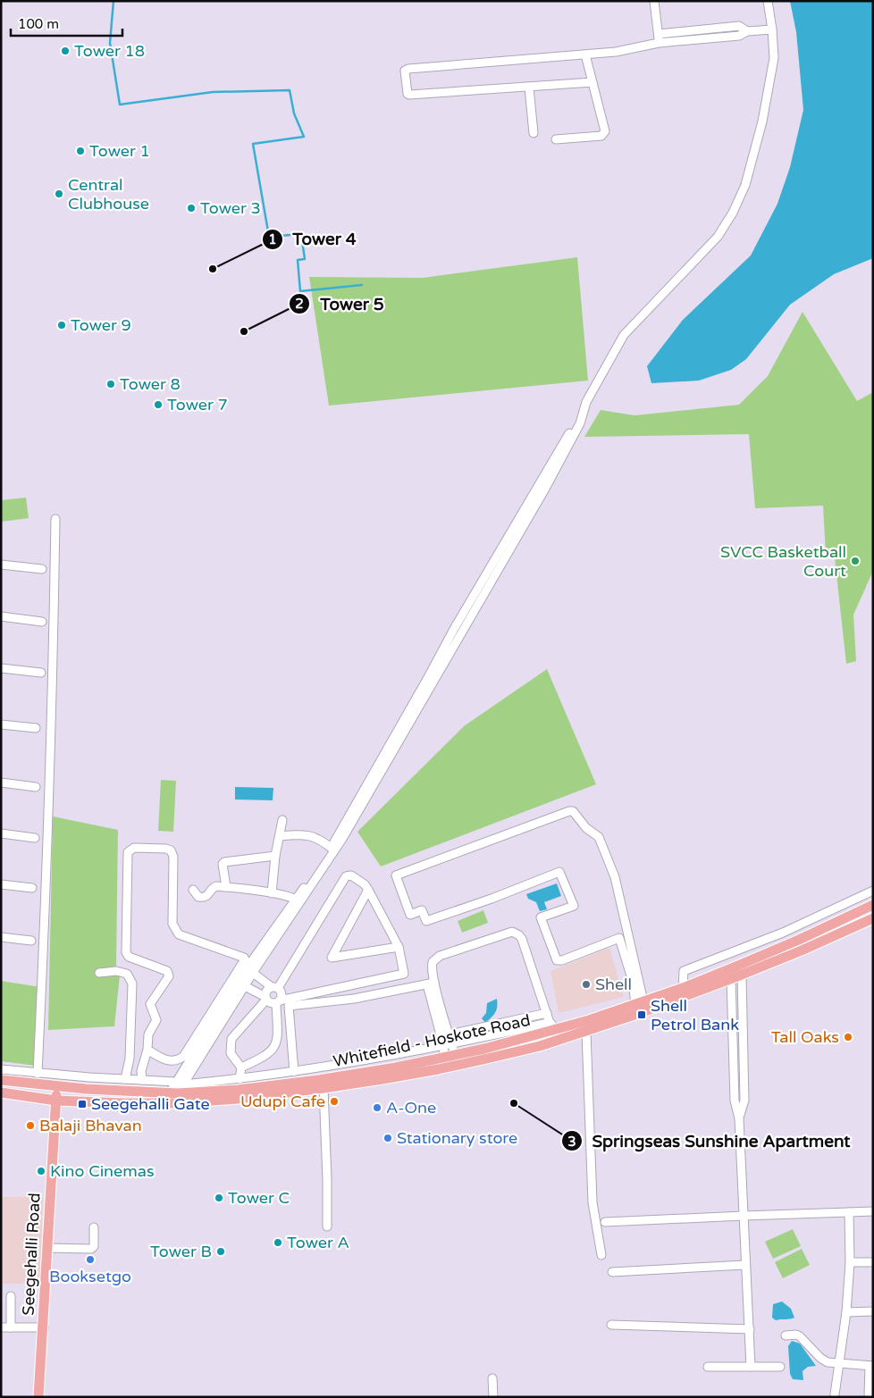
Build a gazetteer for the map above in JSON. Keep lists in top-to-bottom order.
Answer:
{
  "streets": {
    "main road": ["Whitefield - Hoskote Road", "Seegehalli Road"]
  },
  "crossings": [
    ["Whitefield - Hoskote Road", "Seegehalli Road"]
  ],
  "places": {
    "other": [
      "Tower 18",
      "Tower 1",
      "Central Clubhouse",
      "Tower 3",
      "Tower 4",
      "Tower 9",
      "Tower 5",
      "Tower 8",
      "Tower 7",
      "SVCC Basketball Court",
      "Shell",
      "Tall Oaks",
      "Udupi Cafe",
      "Springseas Sunshine Apartment",
      "A-One",
      "Balaji Bhavan",
      "Stationary store",
      "Kino Cinemas",
      "Tower C",
      "Tower A",
      "Tower B",
      "Booksetgo"
    ],
    "transit": ["Shell Petrol Bank", "Seegehalli Gate"]
  },
  "scale_bar": "100 m"
}
